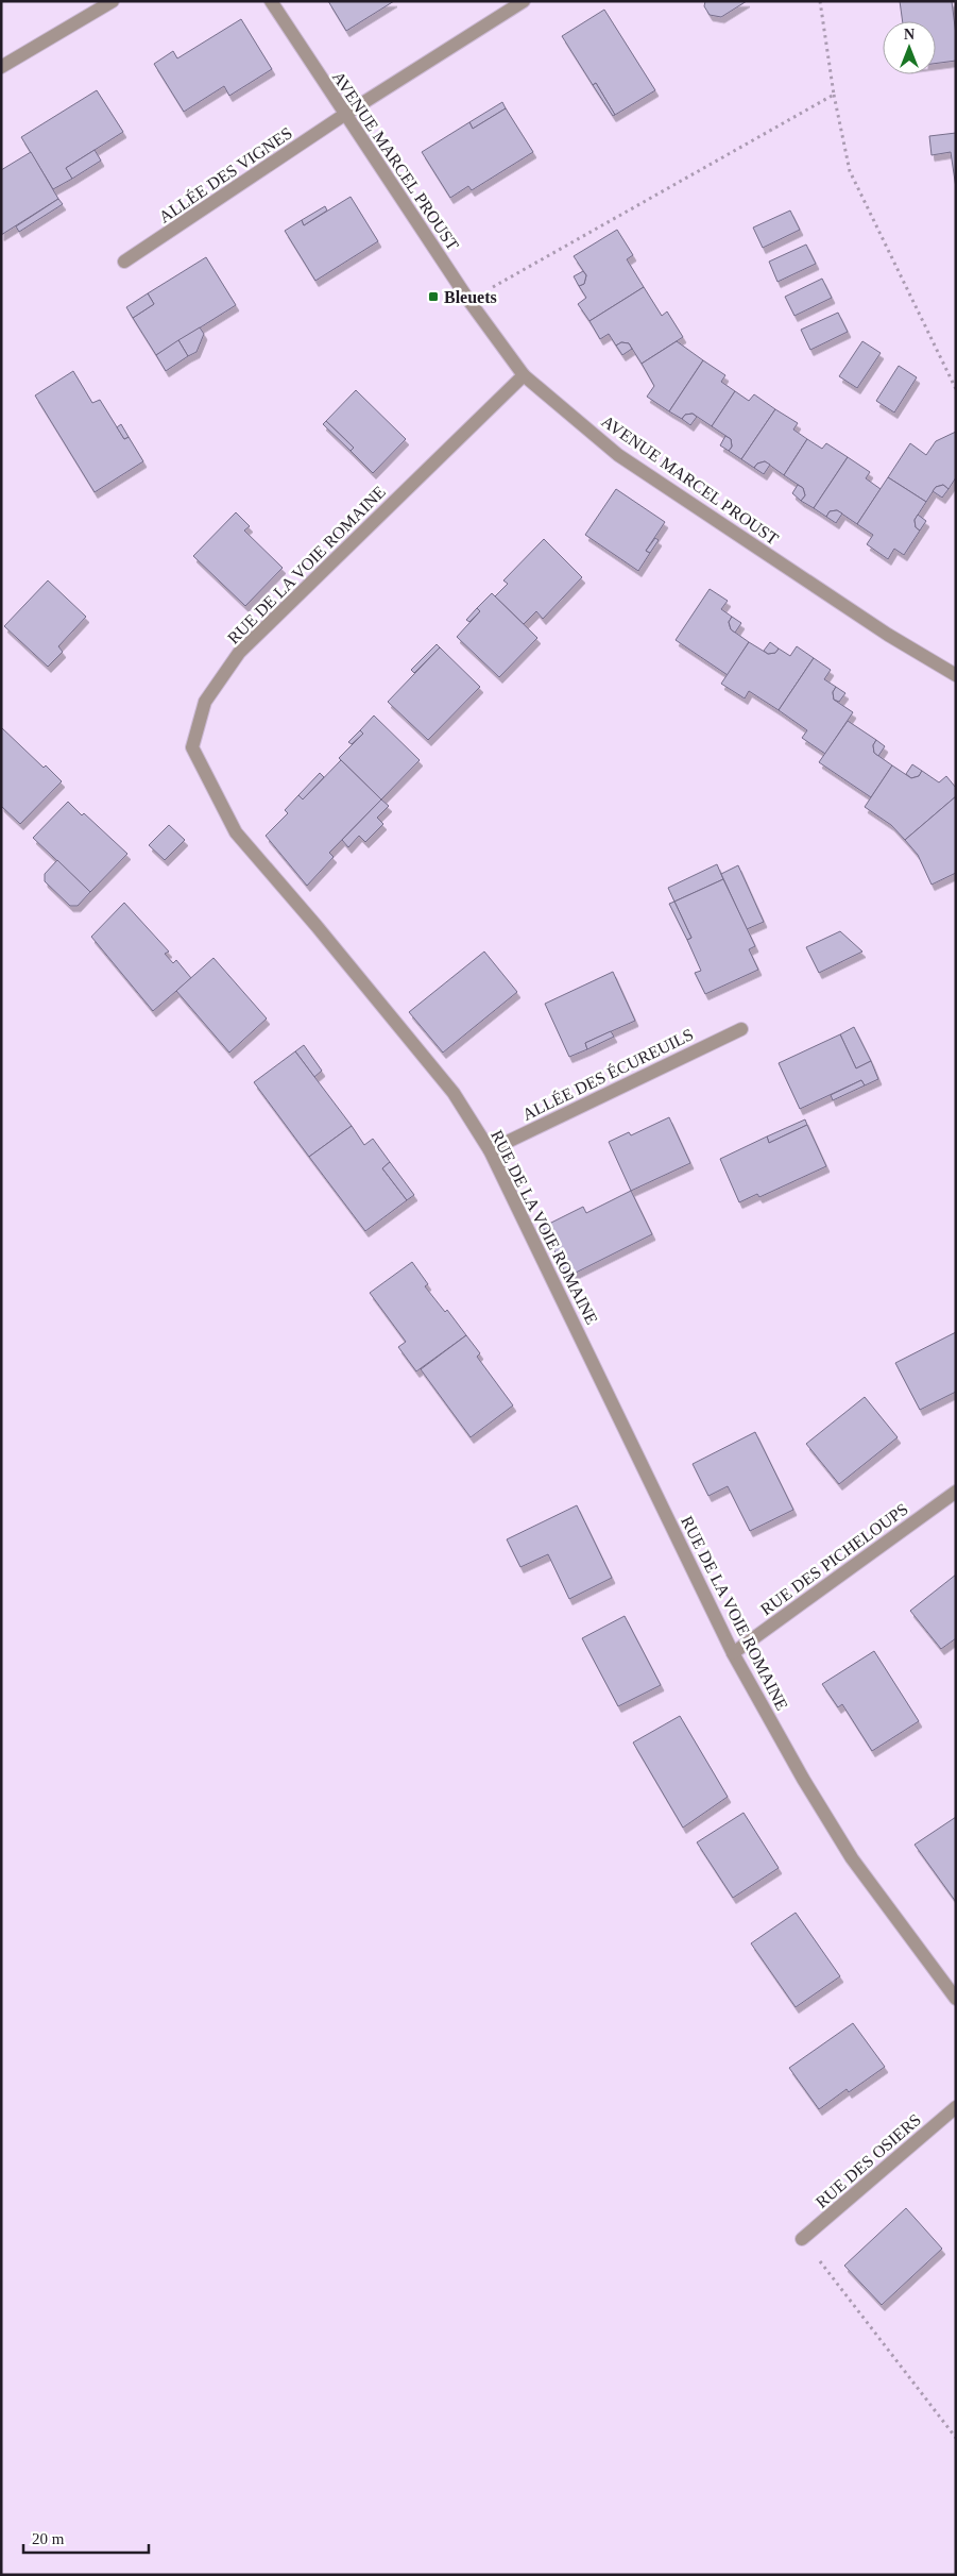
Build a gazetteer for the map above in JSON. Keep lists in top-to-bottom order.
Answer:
{
  "streets": {
    "street": [
      "AVENUE MARCEL PROUST",
      "ALLÉE DES VIGNES",
      "RUE DE LA VOIE ROMAINE",
      "ALLÉE DES ÉCUREUILS",
      "RUE DES PICHELOUPS",
      "RUE DES OSIERS"
    ]
  },
  "crossings": [
    ["AVENUE MARCEL PROUST", "ALLÉE DES VIGNES"],
    ["AVENUE MARCEL PROUST", "RUE DE LA VOIE ROMAINE"],
    ["RUE DE LA VOIE ROMAINE", "ALLÉE DES ÉCUREUILS"],
    ["RUE DE LA VOIE ROMAINE", "RUE DES PICHELOUPS"]
  ],
  "places": {
    "transit": ["Bleuets"]
  },
  "scale_bar": "20 m",
  "north": "top"
}
